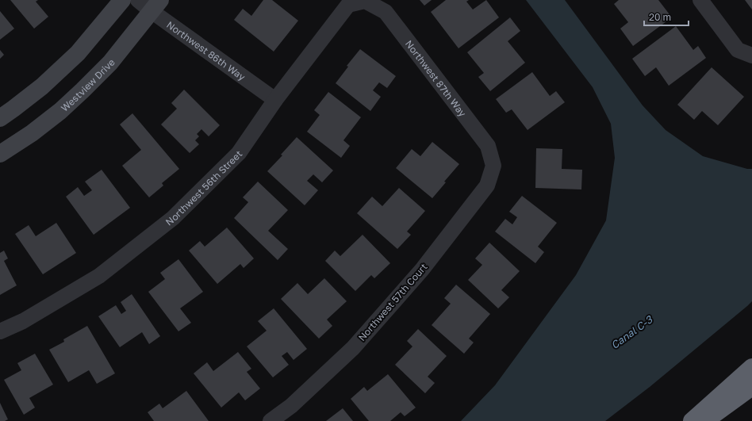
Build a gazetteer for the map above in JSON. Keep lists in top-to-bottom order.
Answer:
{
  "streets": {
    "street": [
      "Northwest 86th Way",
      "Northwest 87th Way",
      "Westview Drive",
      "Northwest 56th Street",
      "Northwest 57th Court"
    ]
  },
  "crossings": [
    ["Northwest 86th Way", "Westview Drive"],
    ["Northwest 86th Way", "Northwest 56th Street"],
    ["Northwest 87th Way", "Northwest 56th Street"],
    ["Northwest 87th Way", "Northwest 57th Court"]
  ],
  "water": ["Canal C-3"],
  "scale_bar": "20 m"
}
